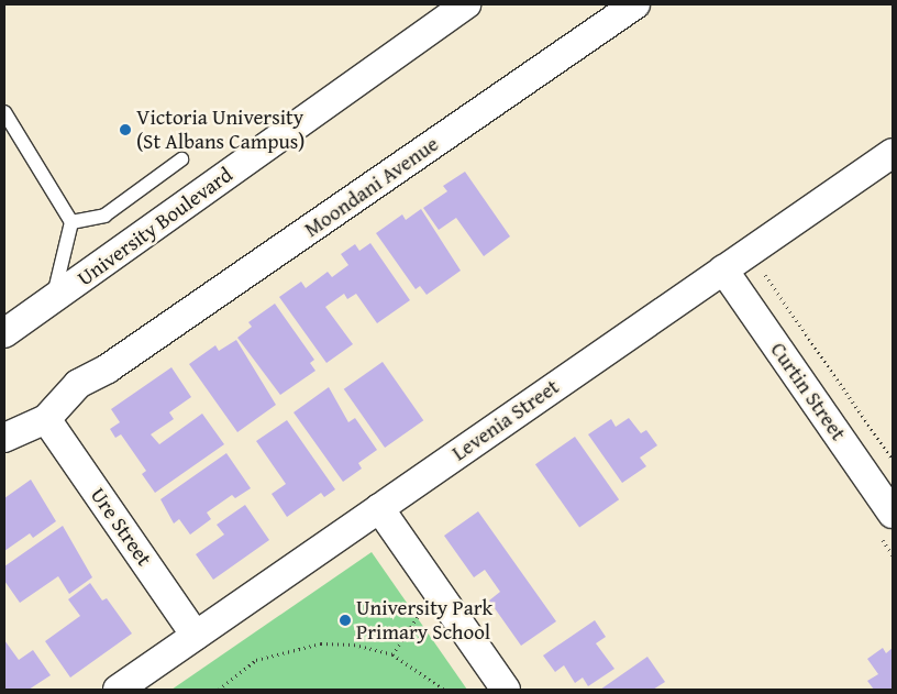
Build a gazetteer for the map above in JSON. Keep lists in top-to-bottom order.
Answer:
{
  "streets": {
    "street": [
      "Moondani Avenue",
      "University Boulevard",
      "Curtin Street",
      "Levenia Street",
      "Ure Street"
    ]
  },
  "crossings": [
    ["Moondani Avenue", "Ure Street"],
    ["Curtin Street", "Levenia Street"],
    ["Levenia Street", "Ure Street"]
  ],
  "places": ["Victoria University (St Albans Campus)", "University Park Primary School"]
}
